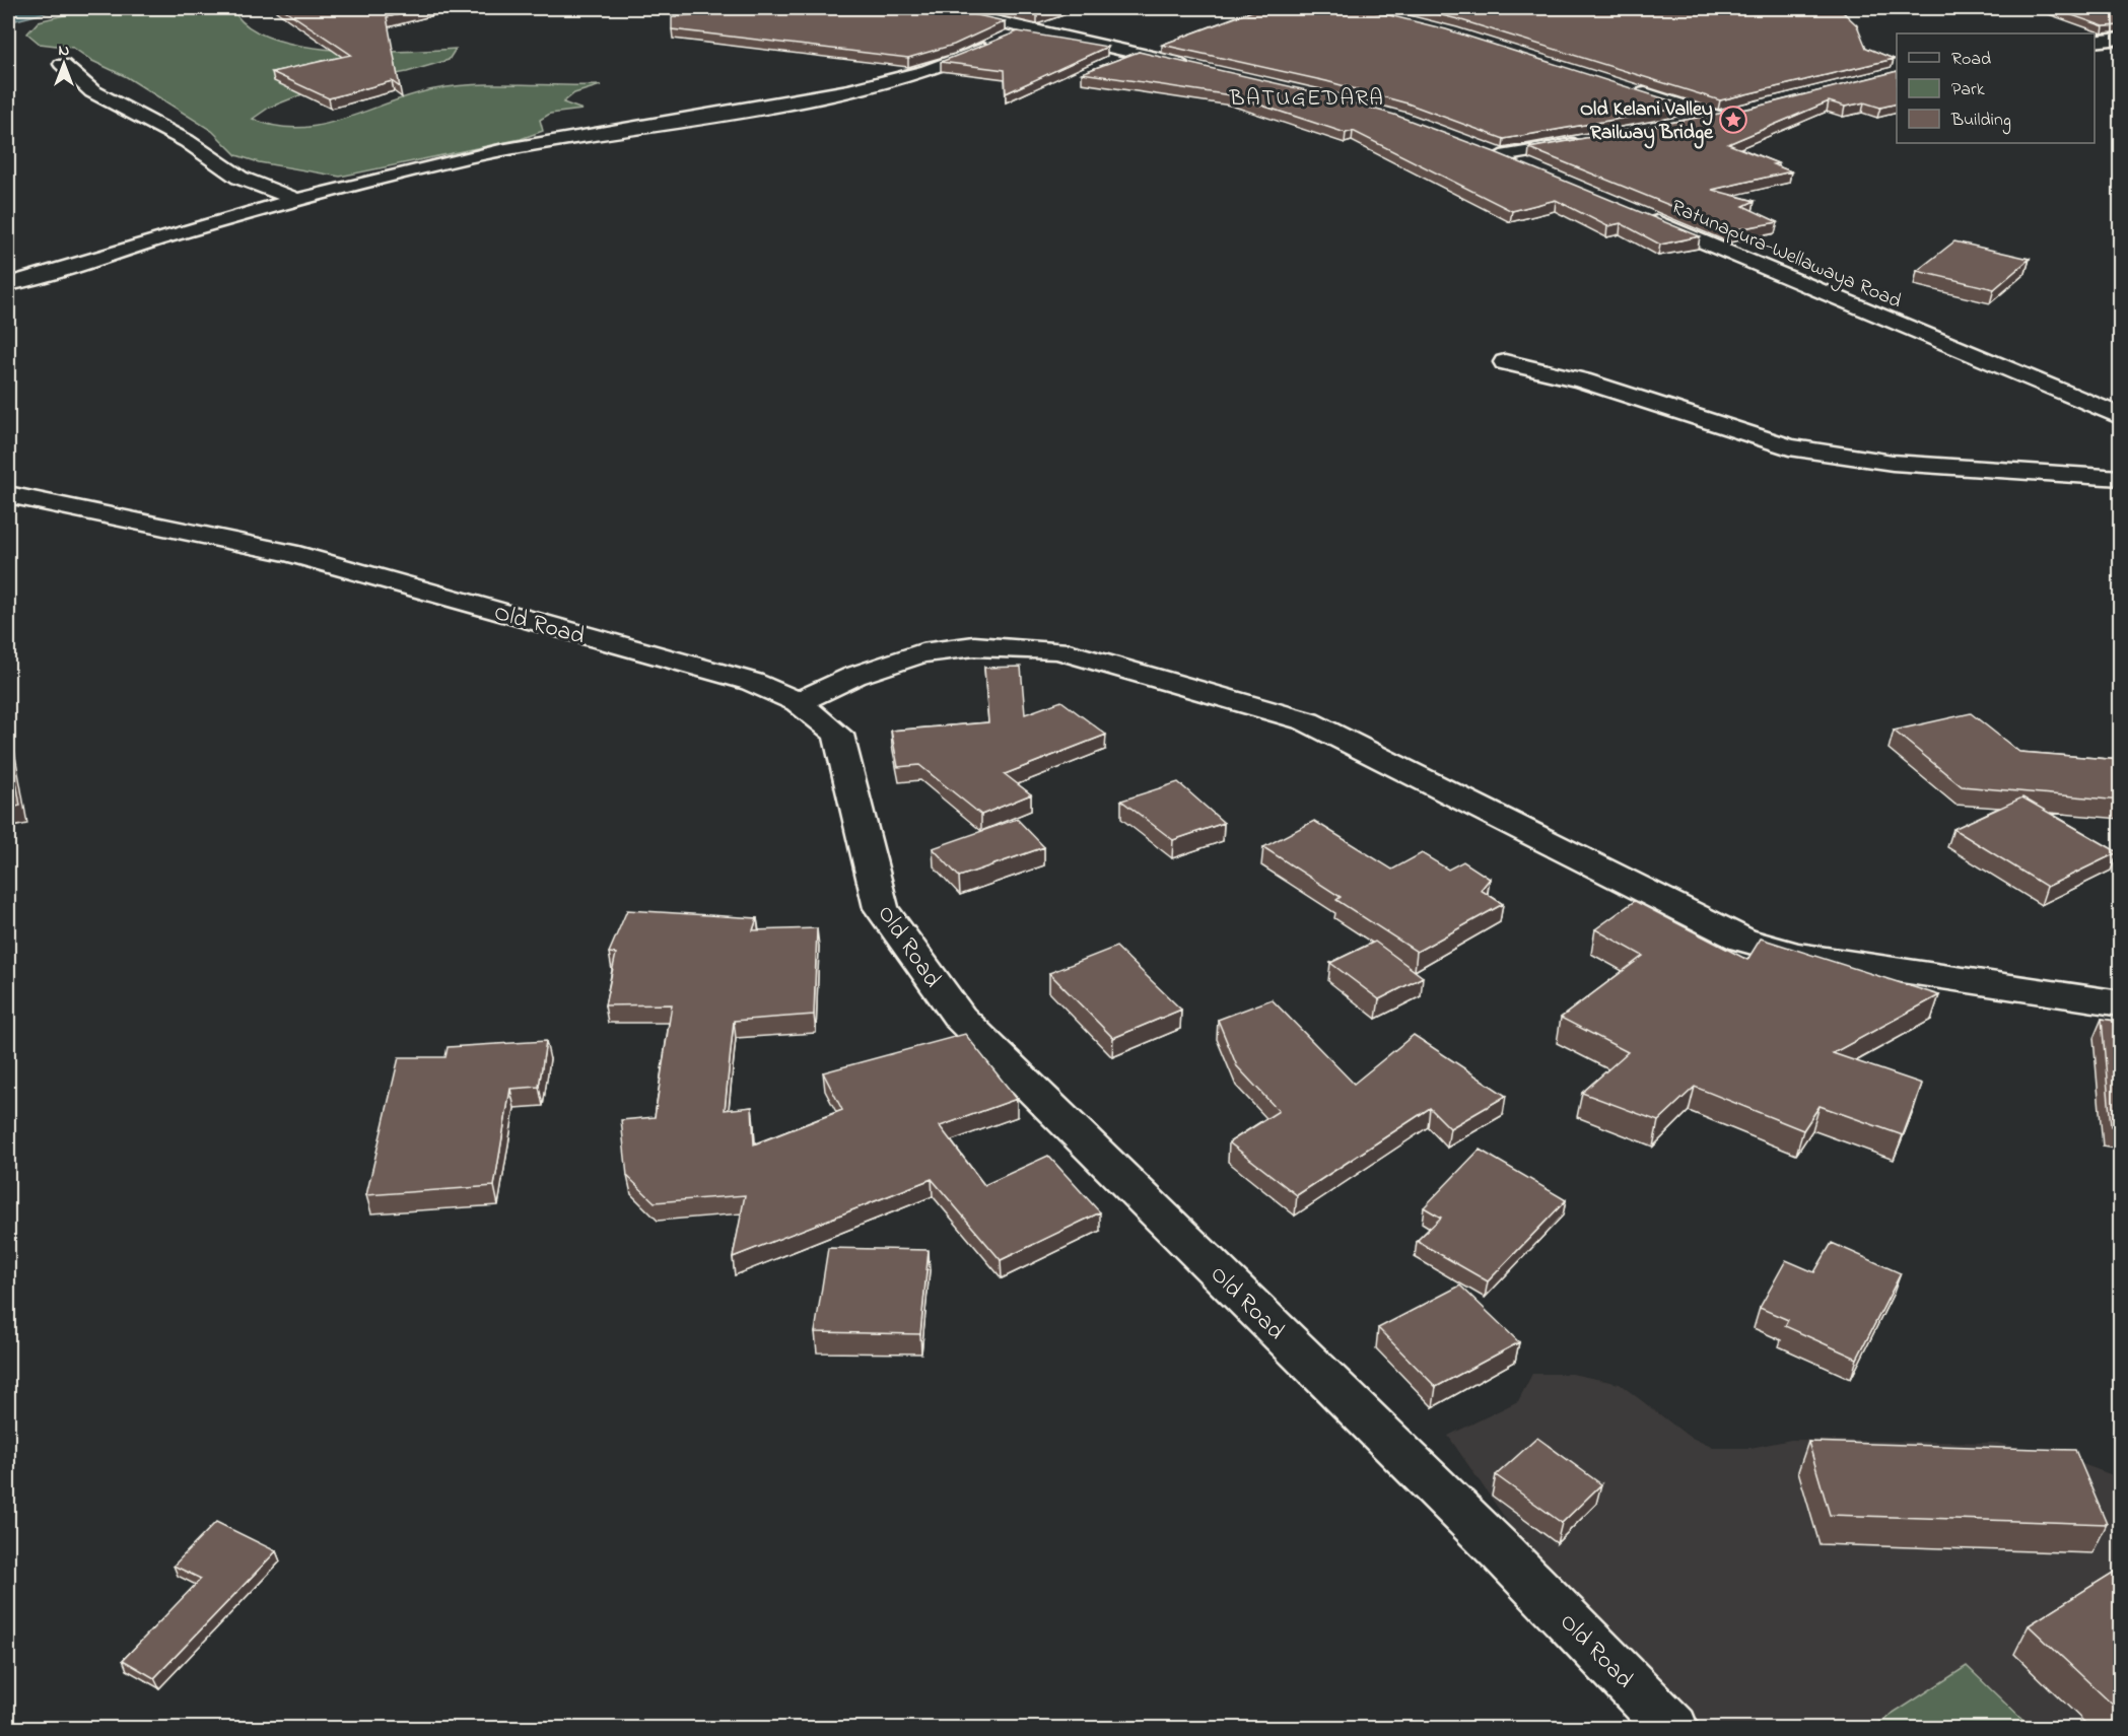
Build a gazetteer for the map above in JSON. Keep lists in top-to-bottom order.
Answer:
{
  "streets": {
    "main road": ["Ratunapura-Wellawaya Road", "Old Road"]
  },
  "districts": ["BATUGEDARA"],
  "places": {
    "place": ["Old Kelani Valley Railway Bridge"]
  },
  "legend": ["Road", "Park", "Building"],
  "north": "top"
}
